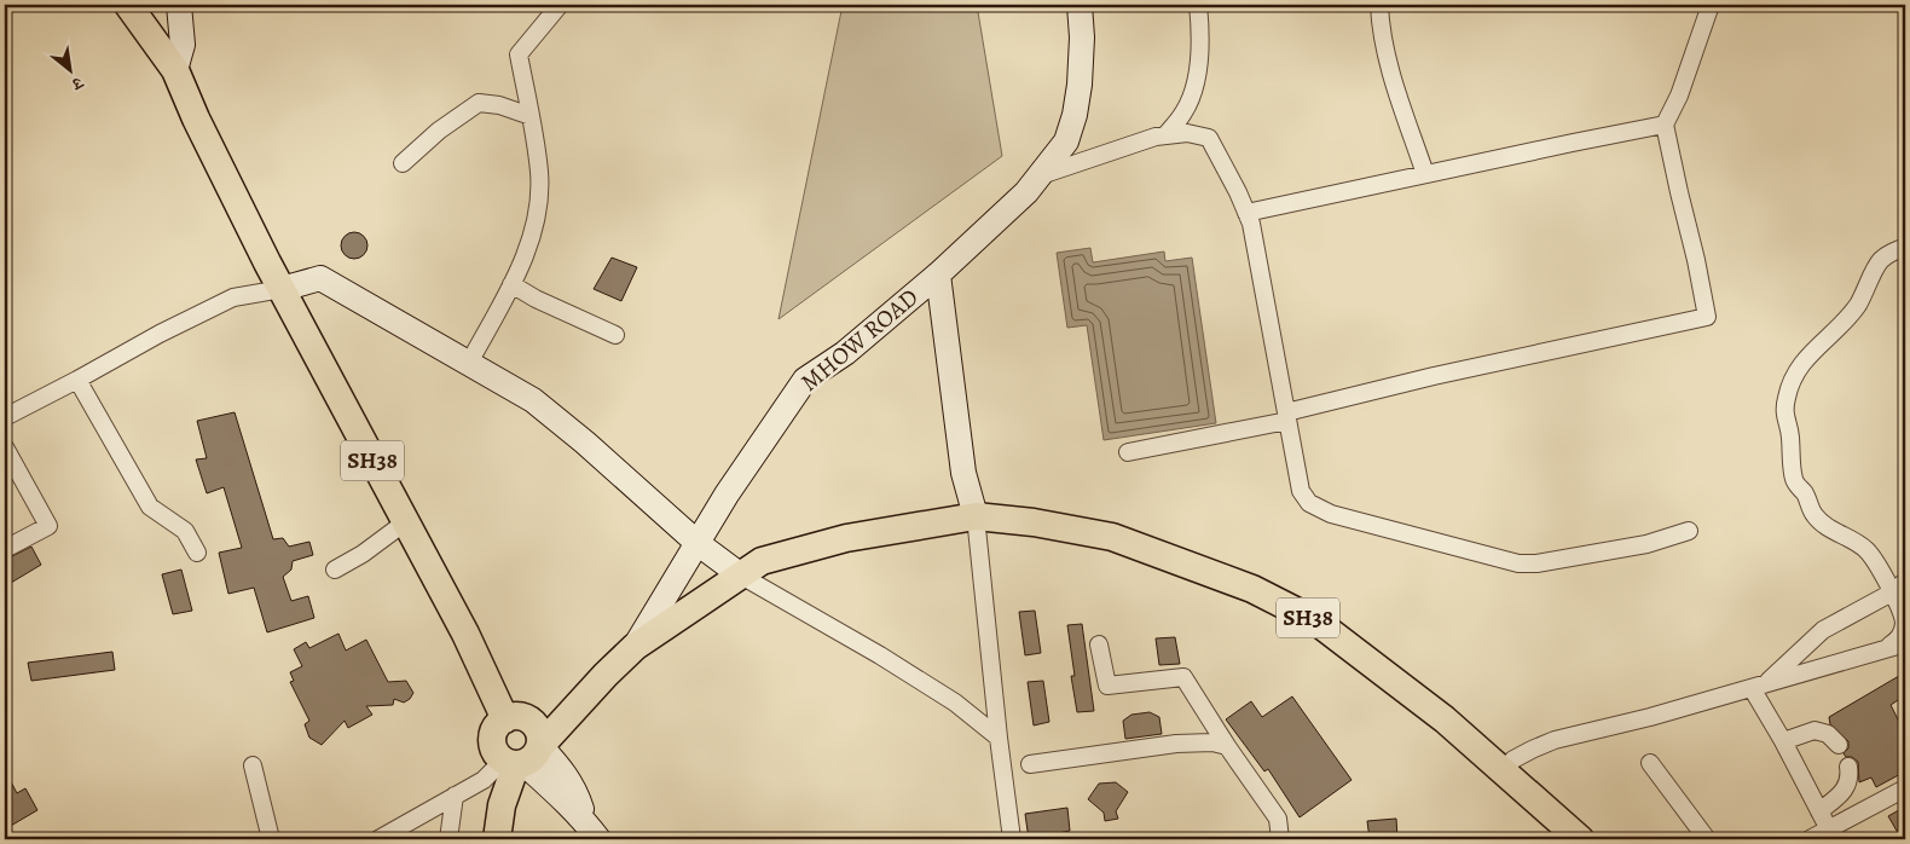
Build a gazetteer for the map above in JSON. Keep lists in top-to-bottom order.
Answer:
{
  "streets": {
    "main road": ["SH38"],
    "street": ["MHOW ROAD"]
  },
  "crossings": [
    ["MHOW ROAD", "SH38"]
  ],
  "north": "bottom right"
}
